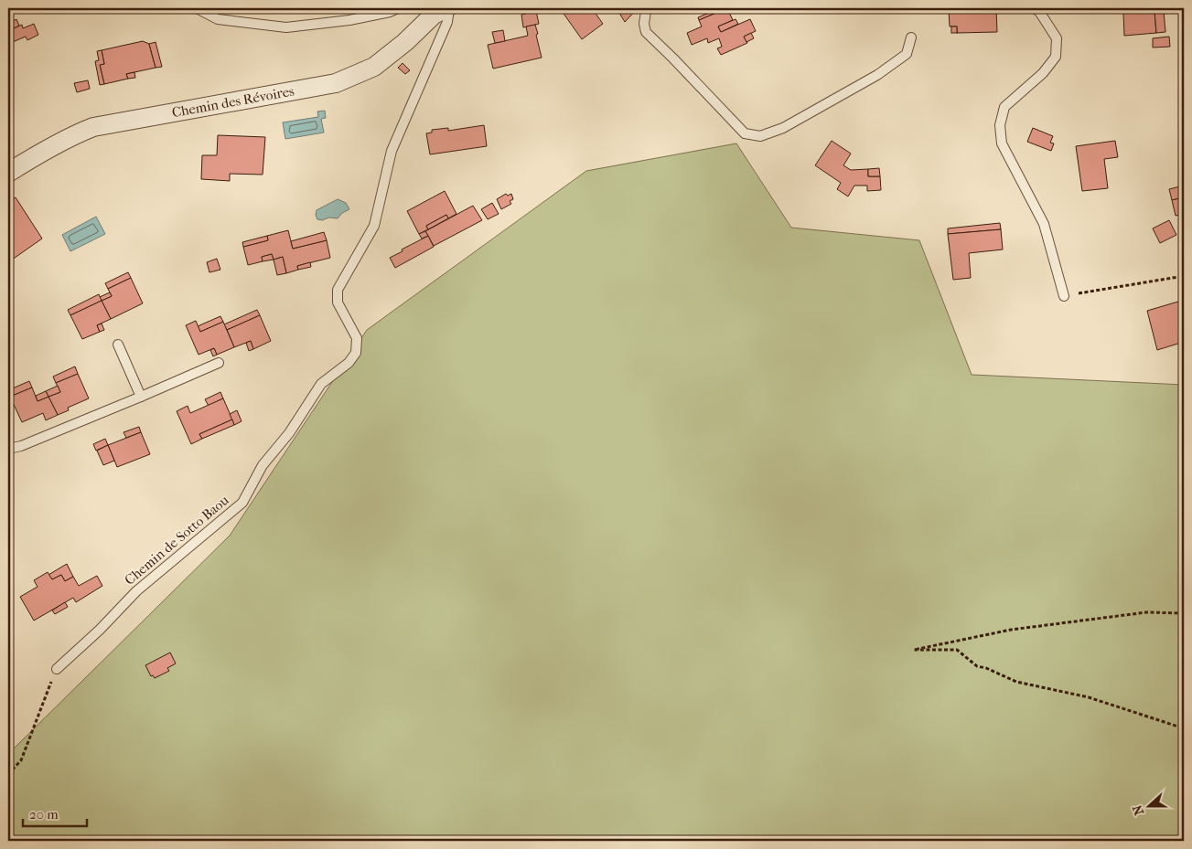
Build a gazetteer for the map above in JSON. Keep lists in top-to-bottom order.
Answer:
{
  "streets": {
    "street": ["Chemin des Révoires"],
    "lane": ["Chemin de Sotto Baou"]
  },
  "crossings": [
    ["Chemin des Révoires", "Chemin de Sotto Baou"]
  ],
  "scale_bar": "20 m",
  "north": "left"
}
